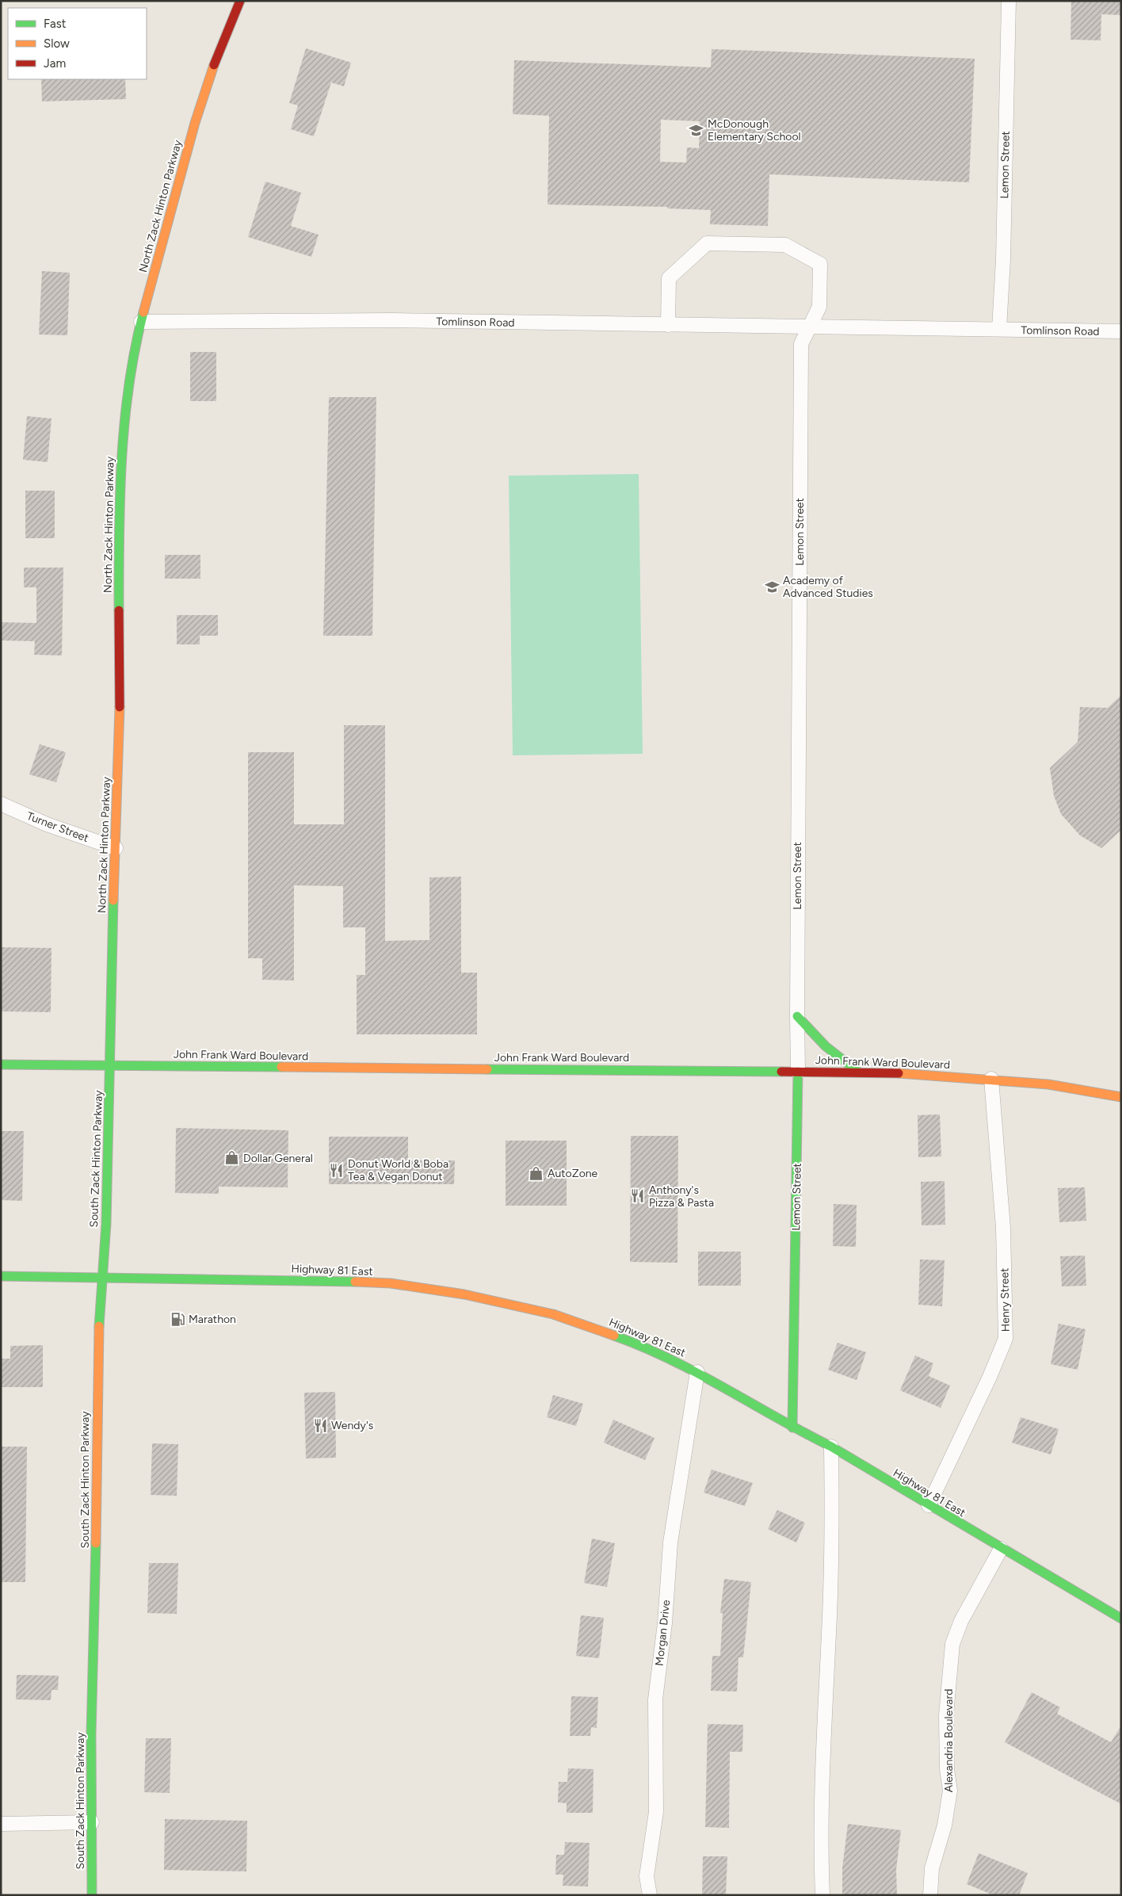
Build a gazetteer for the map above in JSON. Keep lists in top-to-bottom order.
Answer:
{
  "streets": {
    "main road": [
      "Lemon Street",
      "North Zack Hinton Parkway",
      "John Frank Ward Boulevard",
      "South Zack Hinton Parkway",
      "Highway 81 East"
    ],
    "street": [
      "Tomlinson Road",
      "Turner Street",
      "Henry Street",
      "Morgan Drive",
      "Alexandria Boulevard"
    ]
  },
  "crossings": [
    ["Lemon Street", "Tomlinson Road"],
    ["Lemon Street", "John Frank Ward Boulevard"],
    ["Lemon Street", "Highway 81 East"],
    ["North Zack Hinton Parkway", "Tomlinson Road"],
    ["North Zack Hinton Parkway", "Turner Street"],
    ["North Zack Hinton Parkway", "John Frank Ward Boulevard"],
    ["North Zack Hinton Parkway", "South Zack Hinton Parkway"],
    ["John Frank Ward Boulevard", "South Zack Hinton Parkway"],
    ["John Frank Ward Boulevard", "Henry Street"],
    ["South Zack Hinton Parkway", "Highway 81 East"],
    ["Highway 81 East", "Henry Street"],
    ["Highway 81 East", "Morgan Drive"],
    ["Highway 81 East", "Alexandria Boulevard"]
  ],
  "places": {
    "school or university": ["McDonough Elementary School", "Academy of Advanced Studies"],
    "shop": ["Dollar General", "AutoZone"],
    "restaurant": ["Donut World & Boba Tea & Vegan Donut", "Anthony's Pizza & Pasta", "Wendy's"],
    "fuel station": ["Marathon"]
  },
  "legend": ["Fast", "Slow", "Jam"]
}
